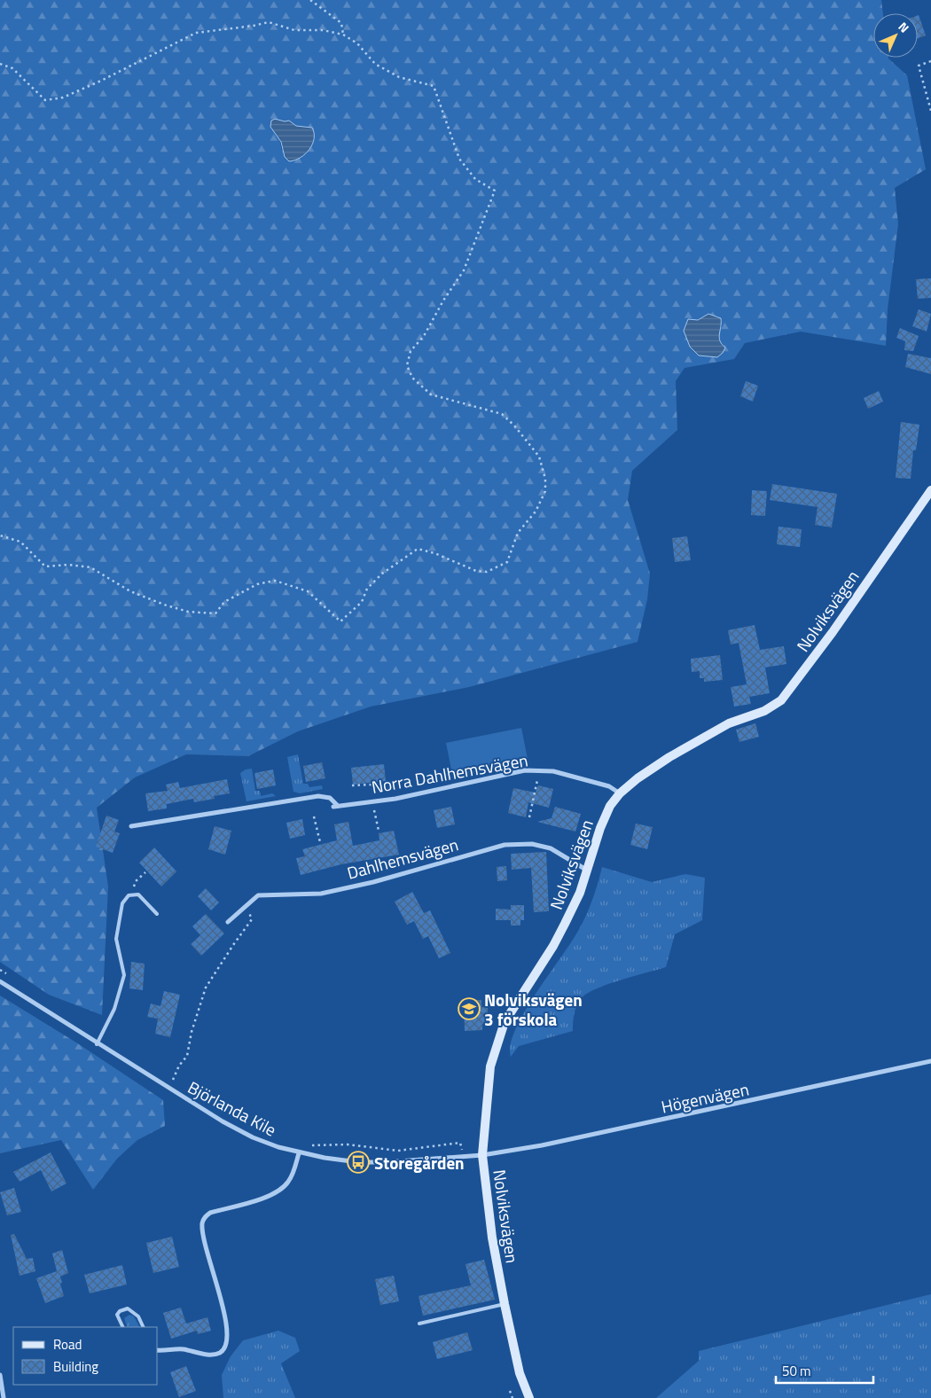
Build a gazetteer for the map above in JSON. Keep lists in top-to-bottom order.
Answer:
{
  "streets": {
    "street": [
      "Nolviksvägen",
      "Norra Dahlhemsvägen",
      "Dahlhemsvägen",
      "Högenvägen",
      "Björlanda Kile"
    ]
  },
  "crossings": [
    ["Nolviksvägen", "Norra Dahlhemsvägen"],
    ["Nolviksvägen", "Dahlhemsvägen"],
    ["Nolviksvägen", "Högenvägen"],
    ["Nolviksvägen", "Björlanda Kile"],
    ["Högenvägen", "Björlanda Kile"]
  ],
  "places": {
    "school or university": ["Nolviksvägen 3 förskola"],
    "bus stop": ["Storegården"]
  },
  "legend": ["Road", "Building"],
  "scale_bar": "50 m",
  "north": "top right"
}
